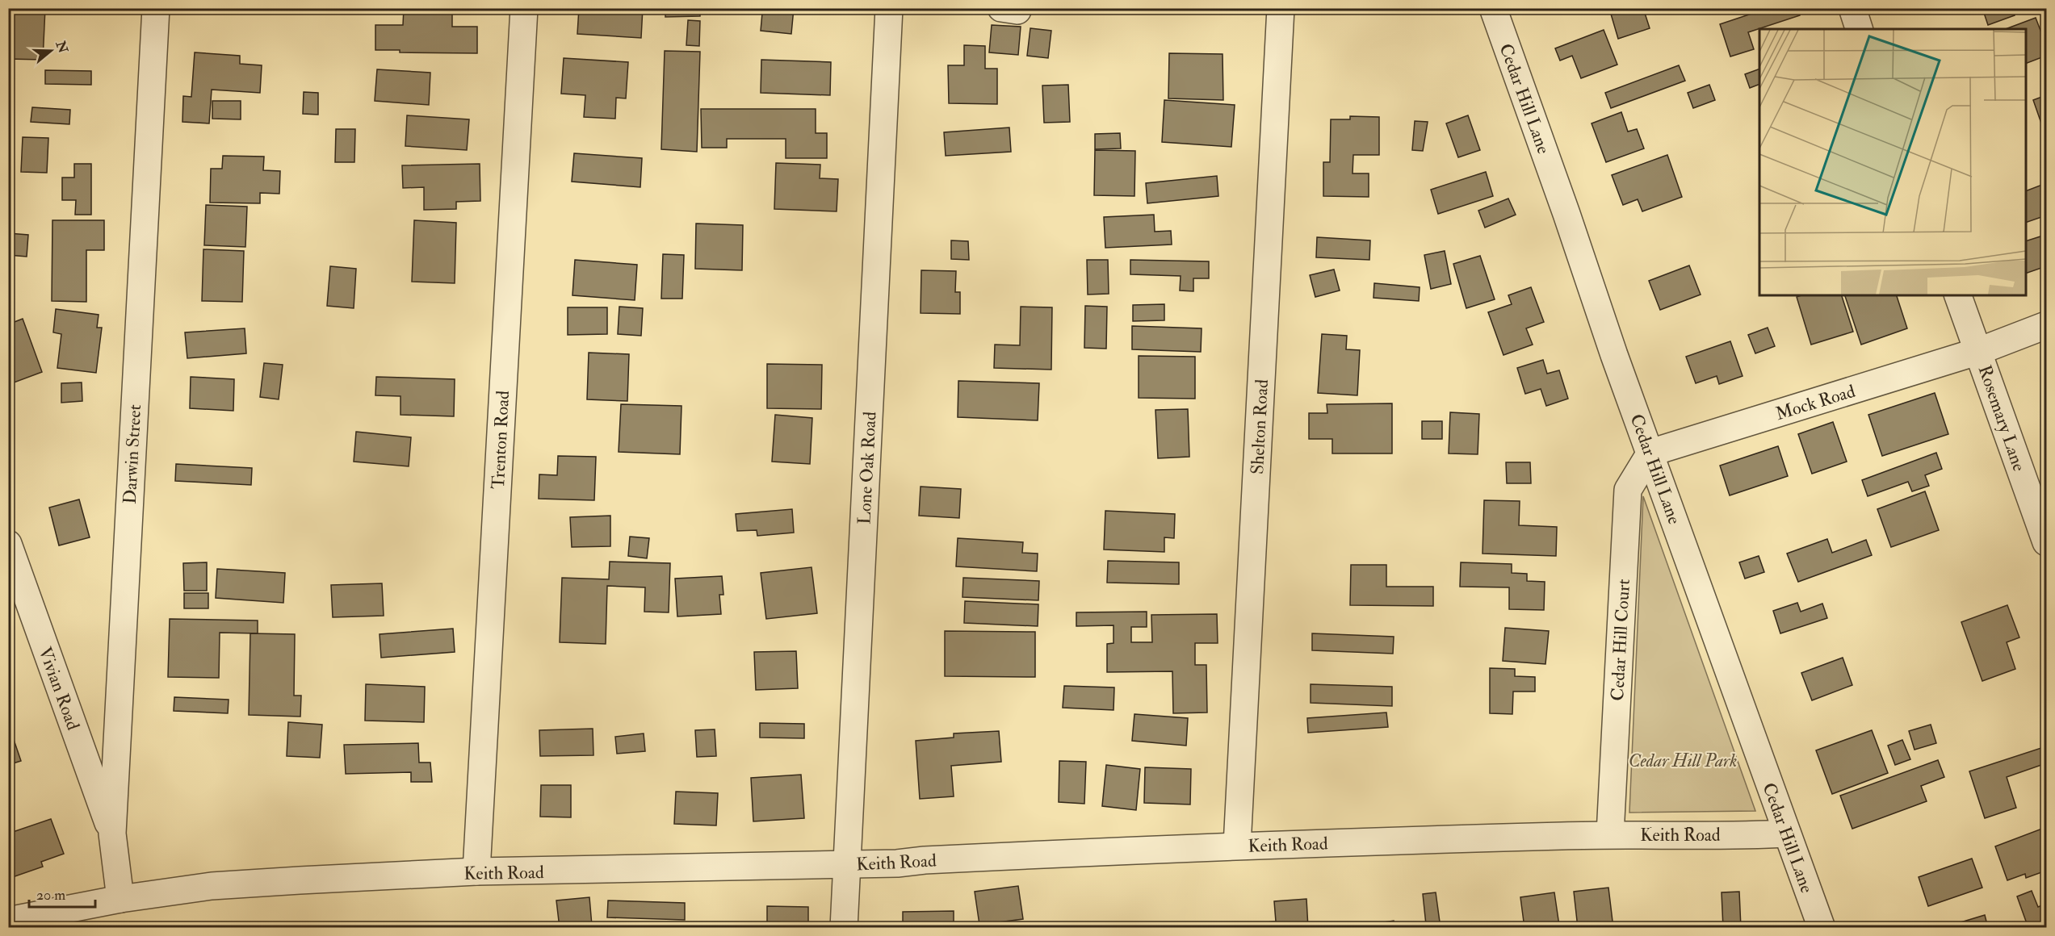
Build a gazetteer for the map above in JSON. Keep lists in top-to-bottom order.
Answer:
{
  "streets": {
    "street": [
      "Cedar Hill Lane",
      "Mock Road",
      "Rosemary Lane",
      "Shelton Road",
      "Trenton Road",
      "Darwin Street",
      "Lone Oak Road",
      "Cedar Hill Court",
      "Vivian Road",
      "Keith Road"
    ]
  },
  "crossings": [
    ["Cedar Hill Lane", "Mock Road"],
    ["Cedar Hill Lane", "Cedar Hill Court"],
    ["Cedar Hill Lane", "Keith Road"],
    ["Mock Road", "Rosemary Lane"],
    ["Mock Road", "Cedar Hill Court"],
    ["Shelton Road", "Keith Road"],
    ["Trenton Road", "Keith Road"],
    ["Darwin Street", "Vivian Road"],
    ["Darwin Street", "Keith Road"],
    ["Lone Oak Road", "Keith Road"],
    ["Cedar Hill Court", "Keith Road"]
  ],
  "parks": ["Cedar Hill Park"],
  "scale_bar": "20 m",
  "north": "right"
}
